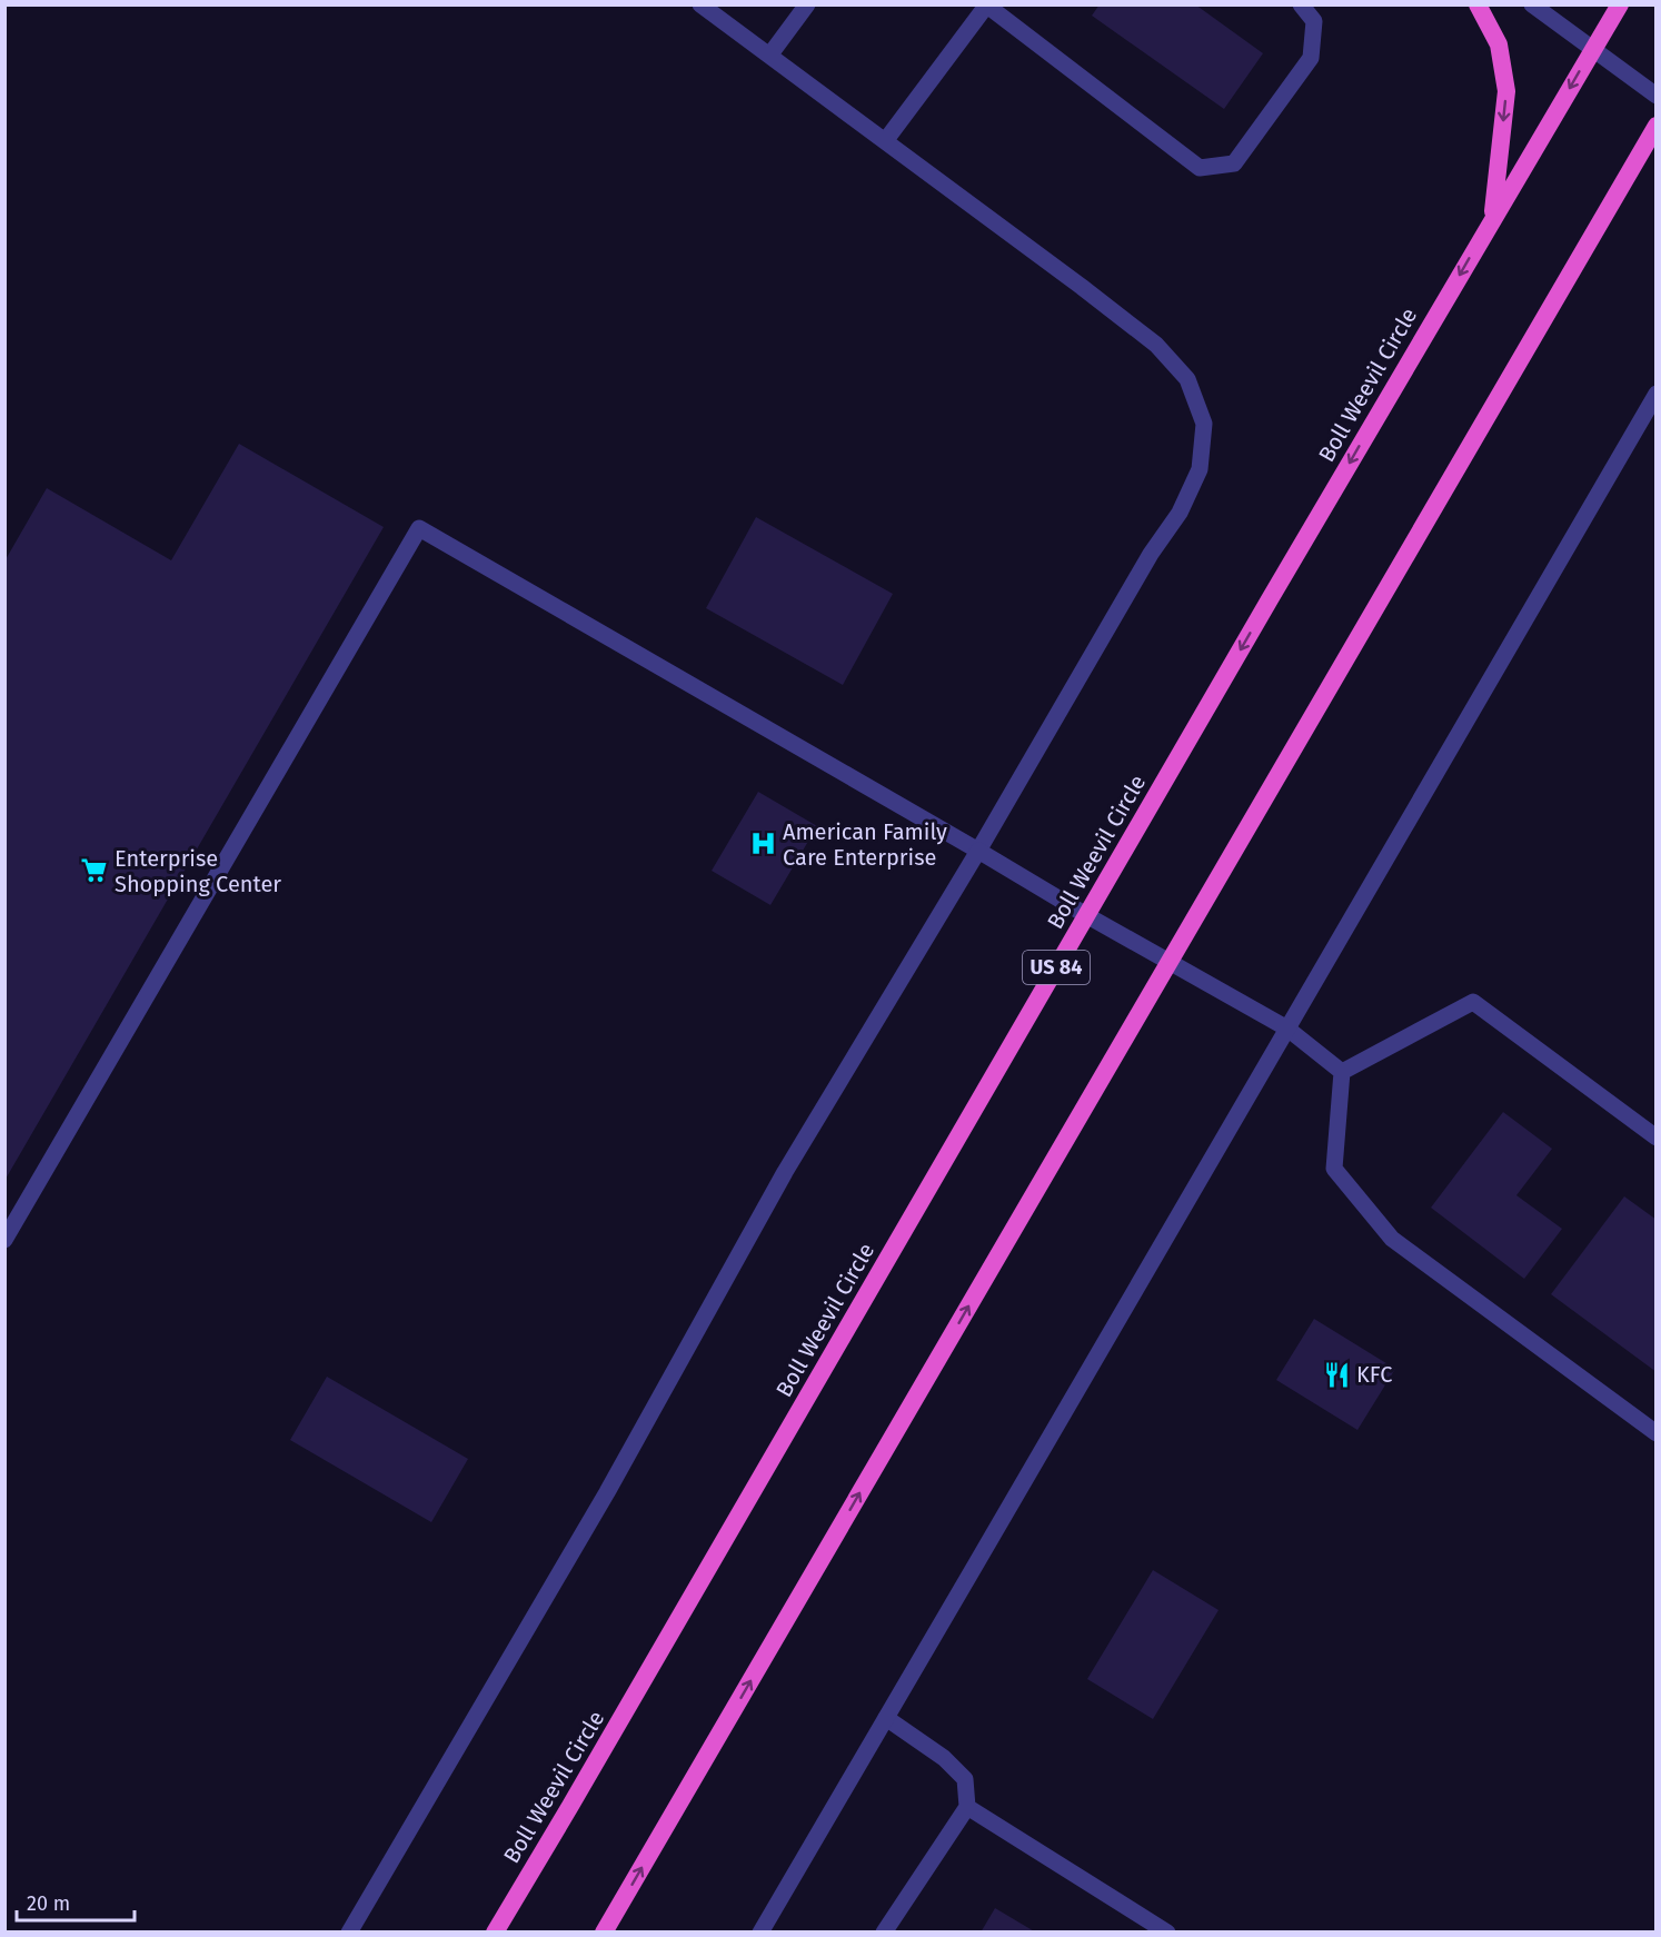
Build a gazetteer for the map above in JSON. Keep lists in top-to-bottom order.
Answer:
{
  "streets": {
    "highway": ["Boll Weevil Circle", "US 84"]
  },
  "places": {
    "hospital": ["American Family Care Enterprise"],
    "supermarket": ["Enterprise Shopping Center"],
    "restaurant": ["KFC"]
  },
  "scale_bar": "20 m"
}
